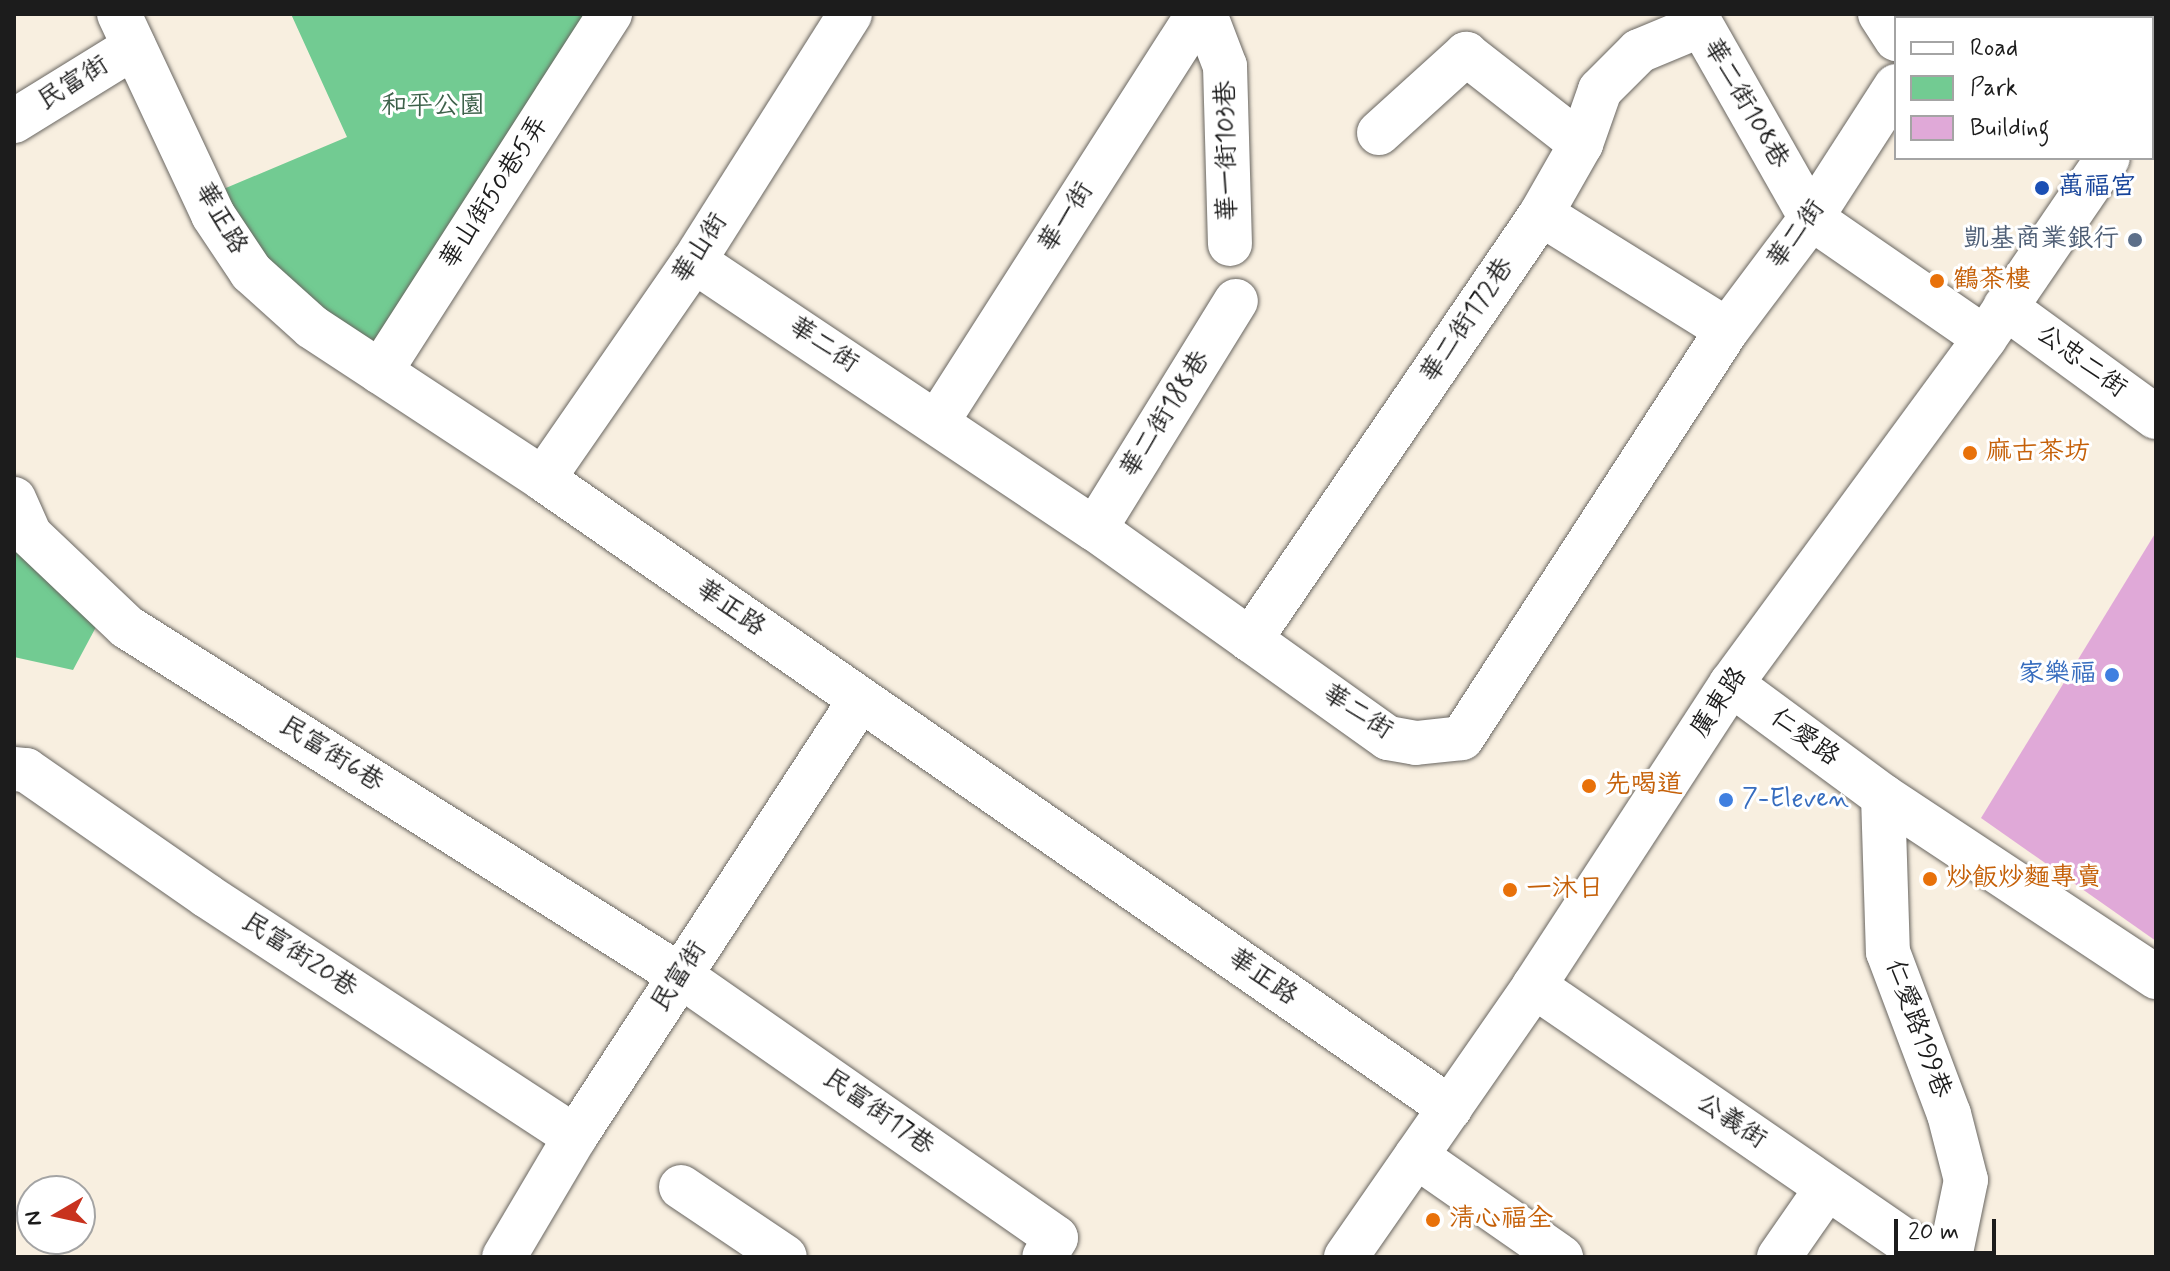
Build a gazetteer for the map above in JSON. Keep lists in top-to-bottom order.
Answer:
{
  "streets": {
    "street": [
      "民富街",
      "華二街108巷",
      "華一街103巷",
      "華山街50巷5弄",
      "華一街",
      "華正路",
      "華二街",
      "華山街",
      "華二街172巷",
      "公忠二街",
      "華二街188巷",
      "廣東路",
      "仁愛路",
      "民富街6巷",
      "民富街20巷",
      "仁愛路199巷",
      "民富街17巷",
      "公義街"
    ]
  },
  "crossings": [
    ["民富街", "華正路"],
    ["民富街", "民富街6巷"],
    ["民富街", "民富街20巷"],
    ["民富街", "民富街17巷"],
    ["華二街108巷", "華二街"],
    ["華二街108巷", "華二街172巷"],
    ["華二街108巷", "公忠二街"],
    ["華二街108巷", "廣東路"],
    ["華山街50巷5弄", "華正路"],
    ["華一街", "華二街"],
    ["華正路", "華山街"],
    ["華正路", "廣東路"],
    ["華二街", "華山街"],
    ["華二街", "華二街172巷"],
    ["華二街", "華二街188巷"],
    ["公忠二街", "廣東路"],
    ["廣東路", "仁愛路"],
    ["廣東路", "公義街"],
    ["仁愛路", "仁愛路199巷"],
    ["民富街6巷", "民富街17巷"]
  ],
  "parks": ["和平公園"],
  "places": [
    "萬福宮",
    "凱基商業銀行",
    "鶴茶樓",
    "麻古茶坊",
    "家樂福",
    "先喝道",
    "7-Eleven",
    "炒飯炒麵專賣",
    "一沐日",
    "清心福全"
  ],
  "legend": ["Road", "Park", "Building"],
  "scale_bar": "20 m",
  "north": "left"
}
